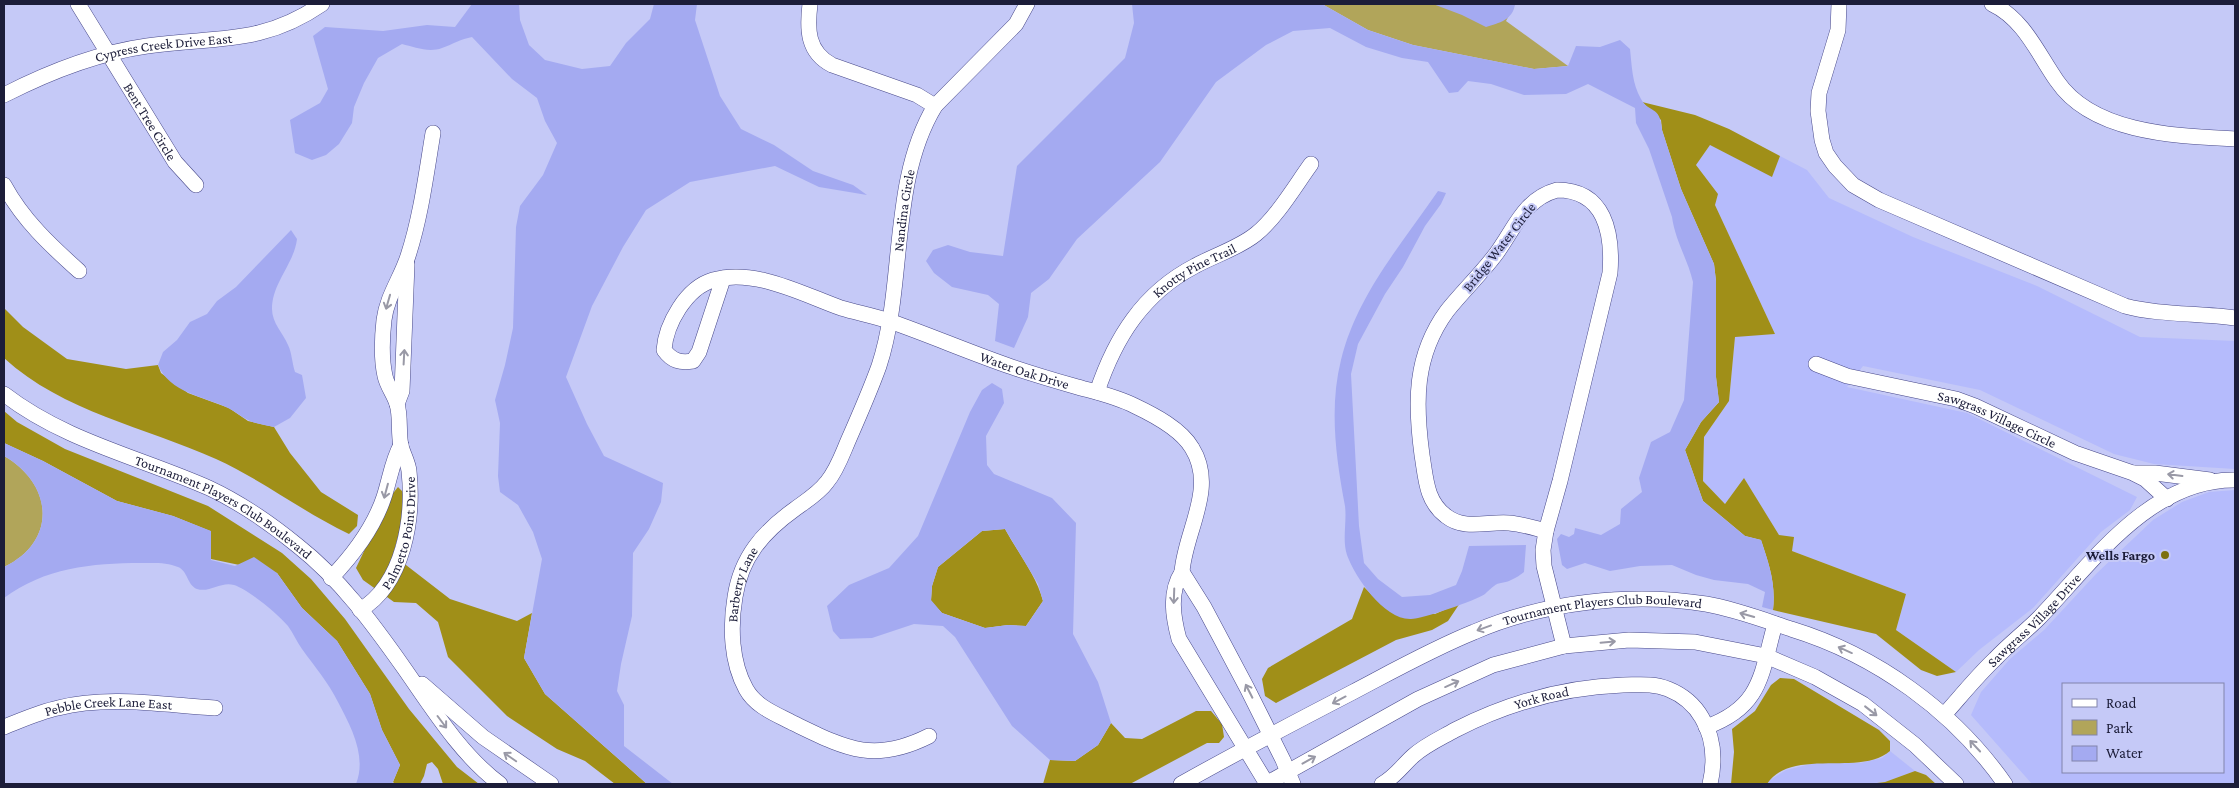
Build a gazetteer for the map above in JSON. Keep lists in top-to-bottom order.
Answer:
{
  "streets": {
    "street": [
      "Cypress Creek Drive East",
      "Bent Tree Circle",
      "Nandina Circle",
      "Bridge Water Circle",
      "Knotty Pine Trail",
      "Water Oak Drive",
      "Sawgrass Village Circle",
      "Tournament Players Club Boulevard",
      "Palmetto Point Drive",
      "Barberry Lane",
      "Sawgrass Village Drive",
      "York Road",
      "Pebble Creek Lane East"
    ]
  },
  "crossings": [
    ["Cypress Creek Drive East", "Bent Tree Circle"],
    ["Nandina Circle", "Water Oak Drive"],
    ["Nandina Circle", "Barberry Lane"],
    ["Bridge Water Circle", "Tournament Players Club Boulevard"],
    ["Knotty Pine Trail", "Water Oak Drive"],
    ["Water Oak Drive", "Tournament Players Club Boulevard"],
    ["Water Oak Drive", "Barberry Lane"],
    ["Sawgrass Village Circle", "Sawgrass Village Drive"],
    ["Tournament Players Club Boulevard", "Palmetto Point Drive"],
    ["Tournament Players Club Boulevard", "Sawgrass Village Drive"]
  ],
  "places": ["Wells Fargo"],
  "legend": ["Road", "Park", "Water"]
}
